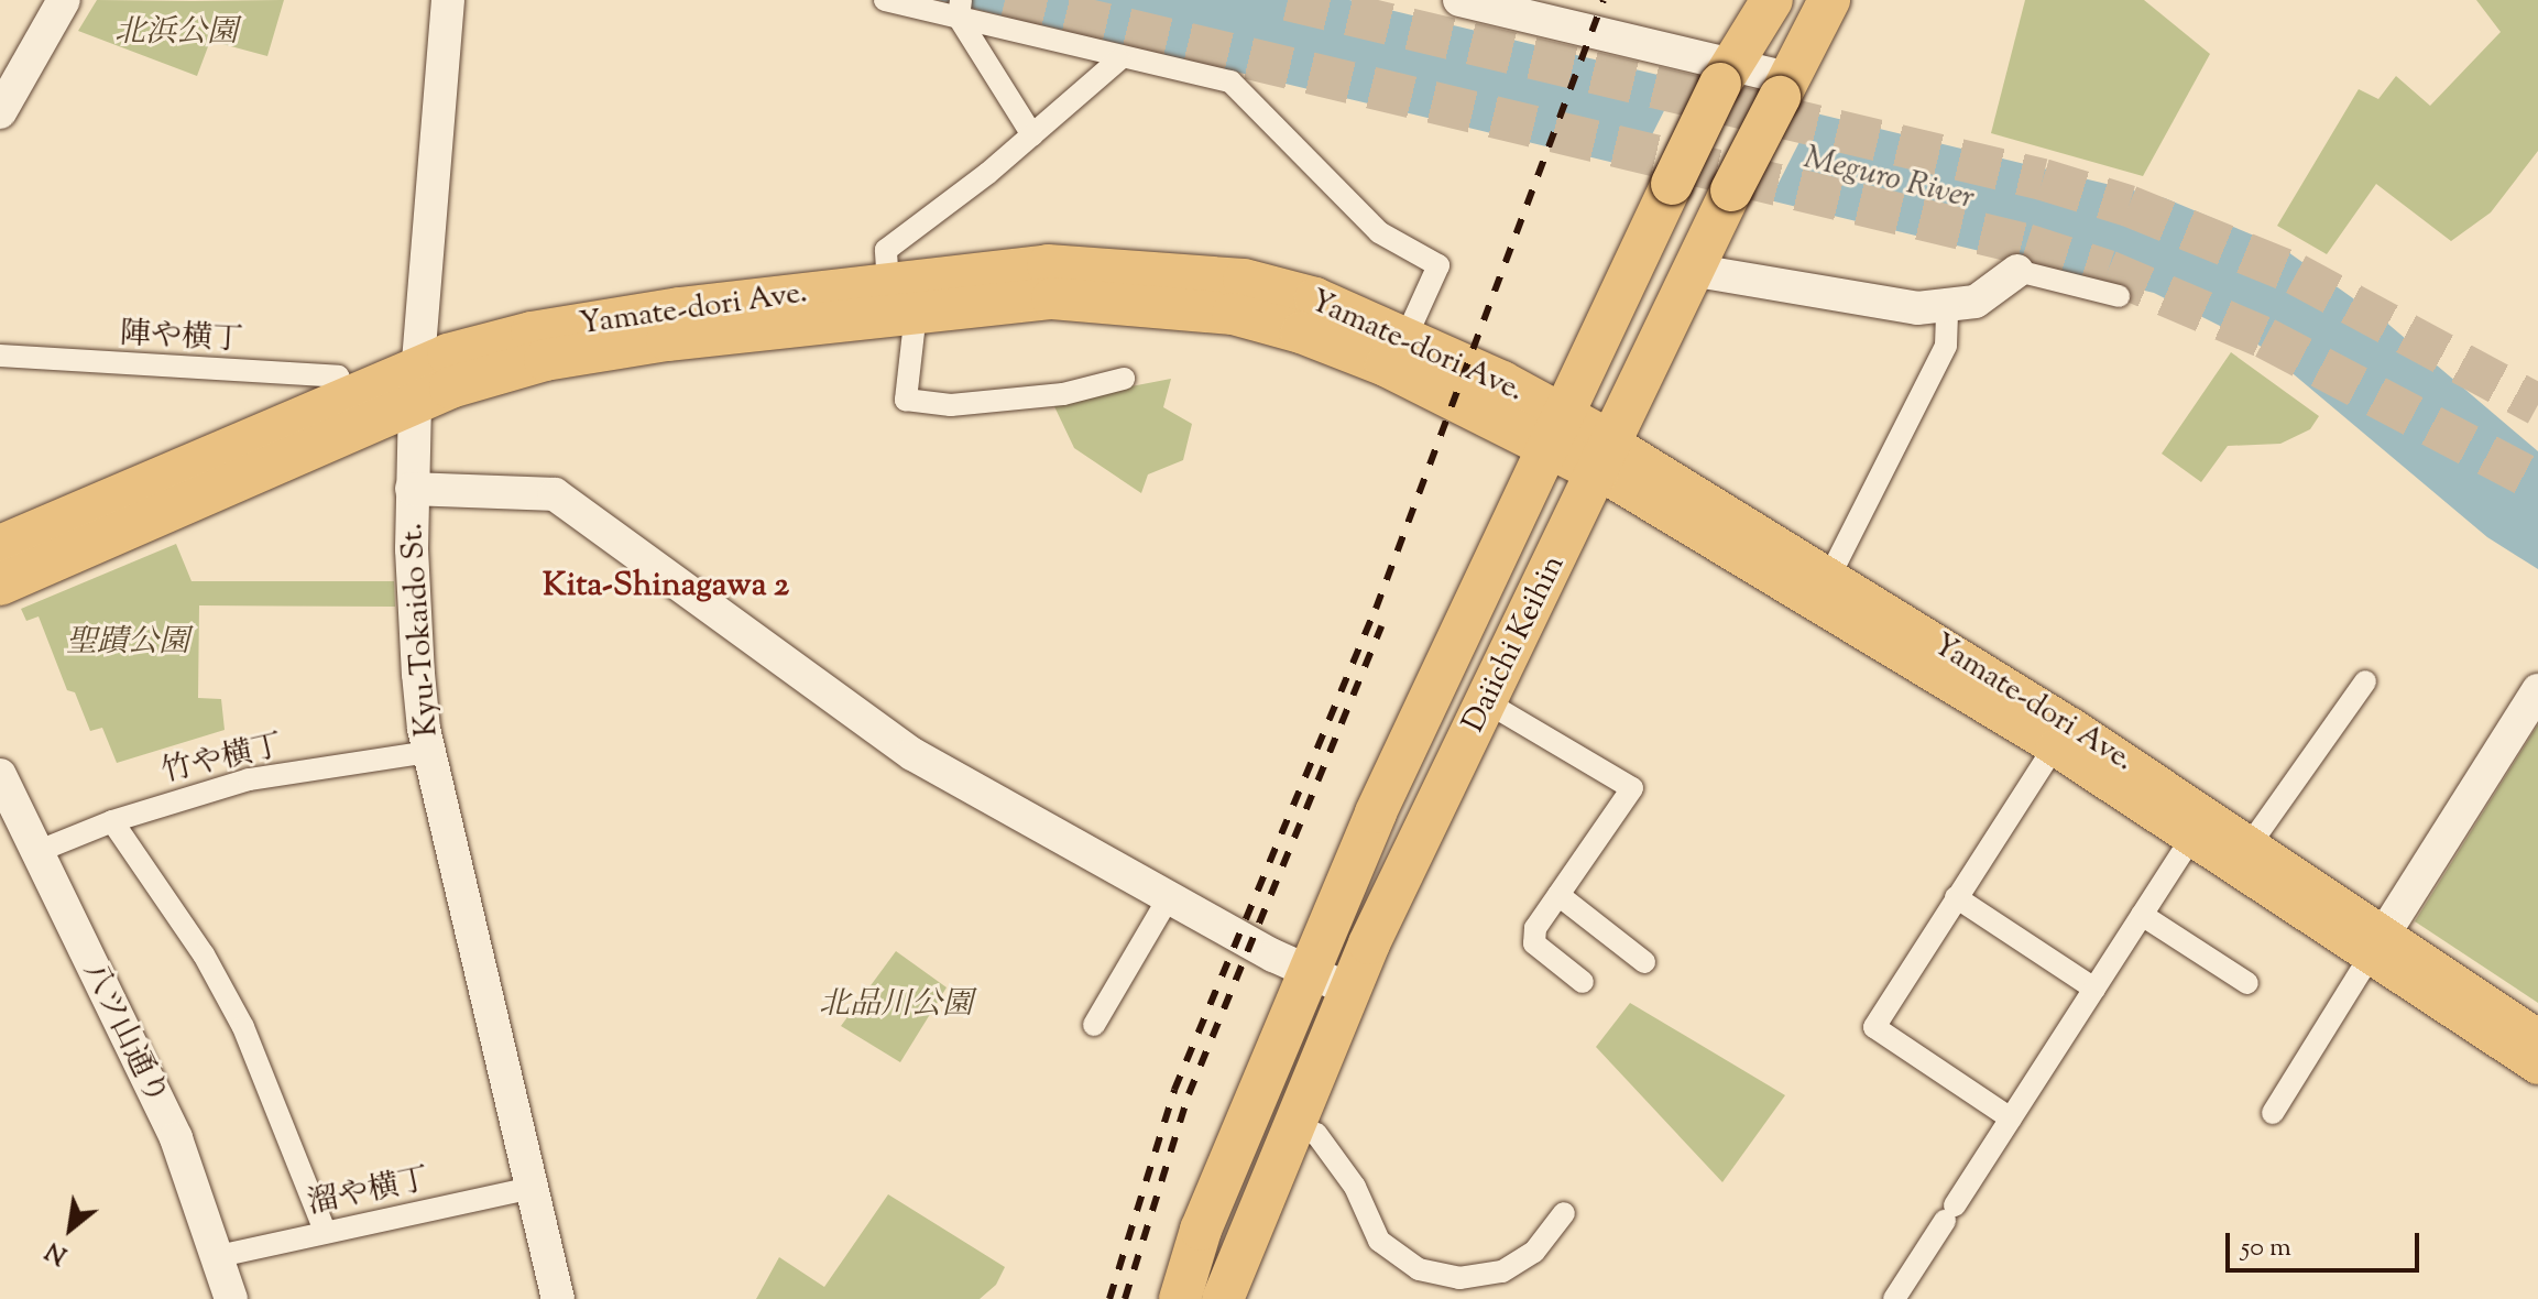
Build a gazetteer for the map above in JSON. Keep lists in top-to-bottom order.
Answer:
{
  "streets": {
    "highway": ["Yamate-dori Ave.", "Daiichi Keihin"],
    "street": [
      "陣や横丁",
      "Kyu-Tokaido St.",
      "竹や横丁",
      "八ツ山通り",
      "溜や横丁"
    ]
  },
  "crossings": [
    ["Yamate-dori Ave.", "陣や横丁"],
    ["Yamate-dori Ave.", "Kyu-Tokaido St."],
    ["Yamate-dori Ave.", "Daiichi Keihin"],
    ["Kyu-Tokaido St.", "竹や横丁"],
    ["Kyu-Tokaido St.", "溜や横丁"],
    ["竹や横丁", "八ツ山通り"],
    ["八ツ山通り", "溜や横丁"]
  ],
  "districts": ["Kita-Shinagawa 2"],
  "water": ["Meguro River"],
  "parks": ["北浜公園", "聖蹟公園", "北品川公園"],
  "scale_bar": "50 m",
  "north": "bottom left"
}
